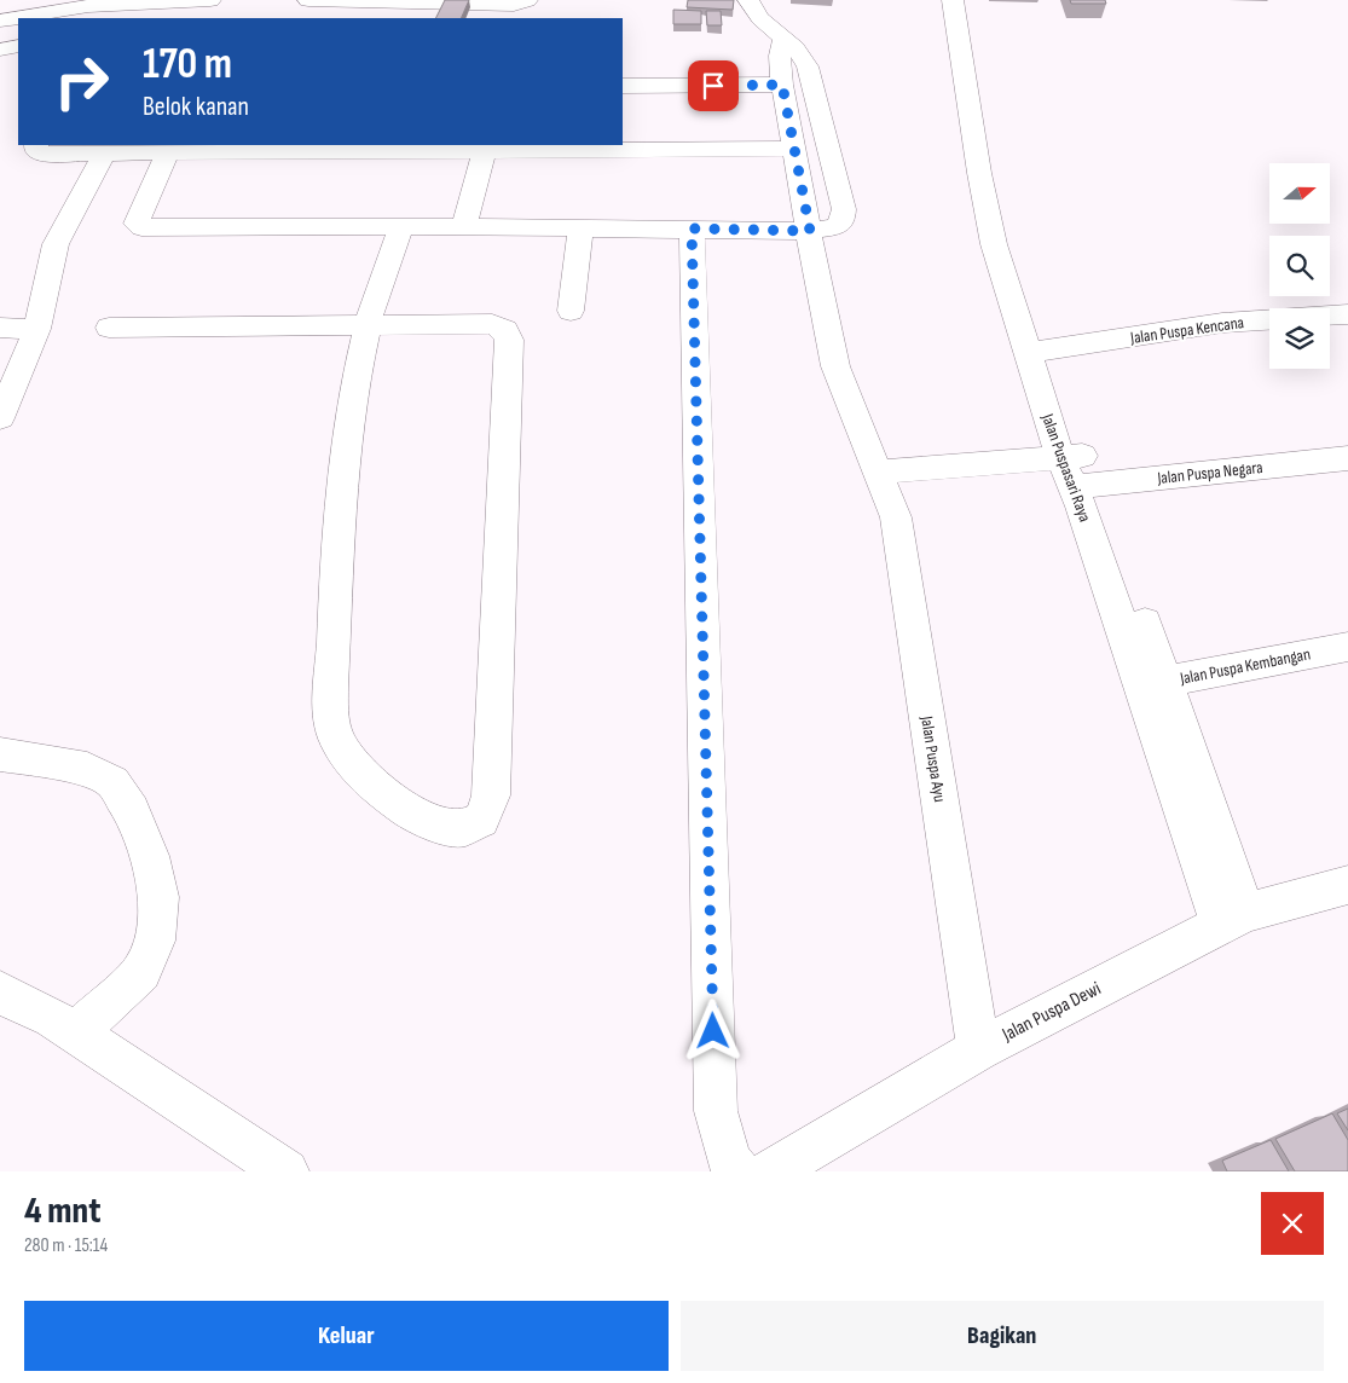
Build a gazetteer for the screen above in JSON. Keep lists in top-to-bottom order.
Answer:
{
  "streets": {
    "street": [
      "Jalan Puspa Kencana",
      "Jalan Puspasari Raya",
      "Jalan Puspa Negara",
      "Jalan Puspa Kembangan",
      "Jalan Puspa Ayu",
      "Jalan Puspa Dewi"
    ]
  },
  "crossings": [
    ["Jalan Puspa Kencana", "Jalan Puspasari Raya"],
    ["Jalan Puspasari Raya", "Jalan Puspa Negara"],
    ["Jalan Puspasari Raya", "Jalan Puspa Kembangan"],
    ["Jalan Puspasari Raya", "Jalan Puspa Dewi"],
    ["Jalan Puspa Ayu", "Jalan Puspa Dewi"]
  ],
  "north": "right",
  "page": {
    "turn": ["170 m", "Belok kanan"],
    "heading": ["4 mnt", "280 m · 15:14"],
    "buttons": ["Keluar", "Bagikan"]
  }
}
